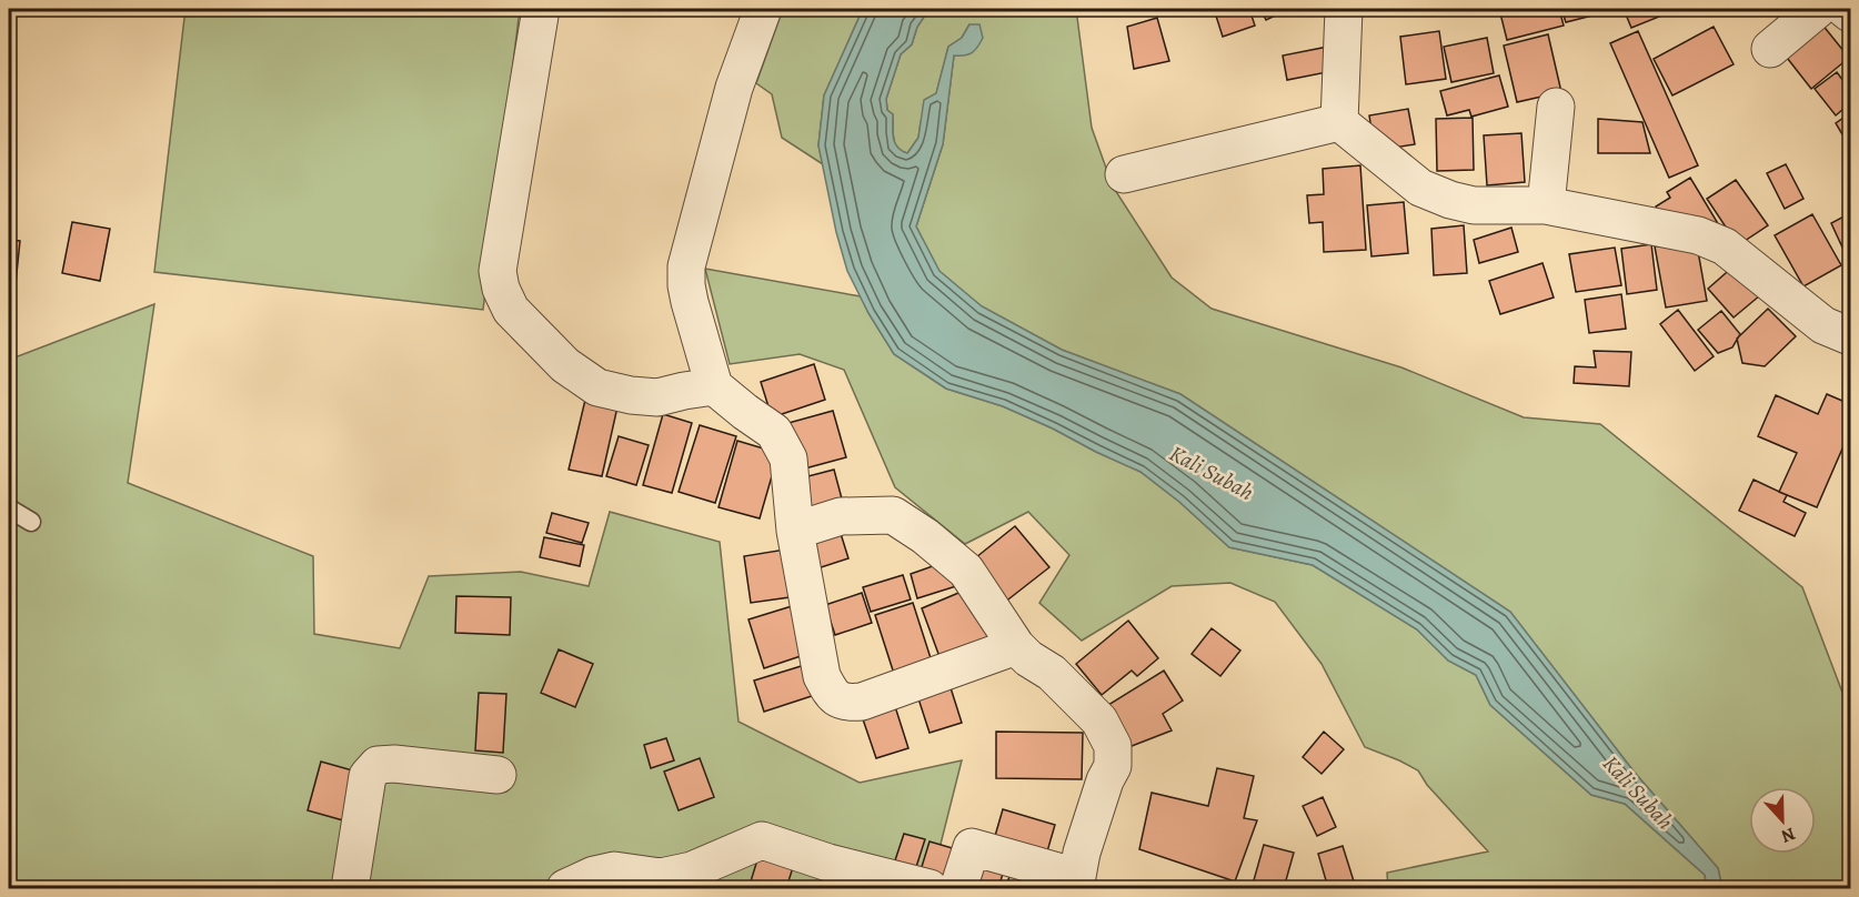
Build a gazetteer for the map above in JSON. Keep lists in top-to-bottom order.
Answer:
{
  "water": ["Kali Subah"],
  "north": "bottom"
}
